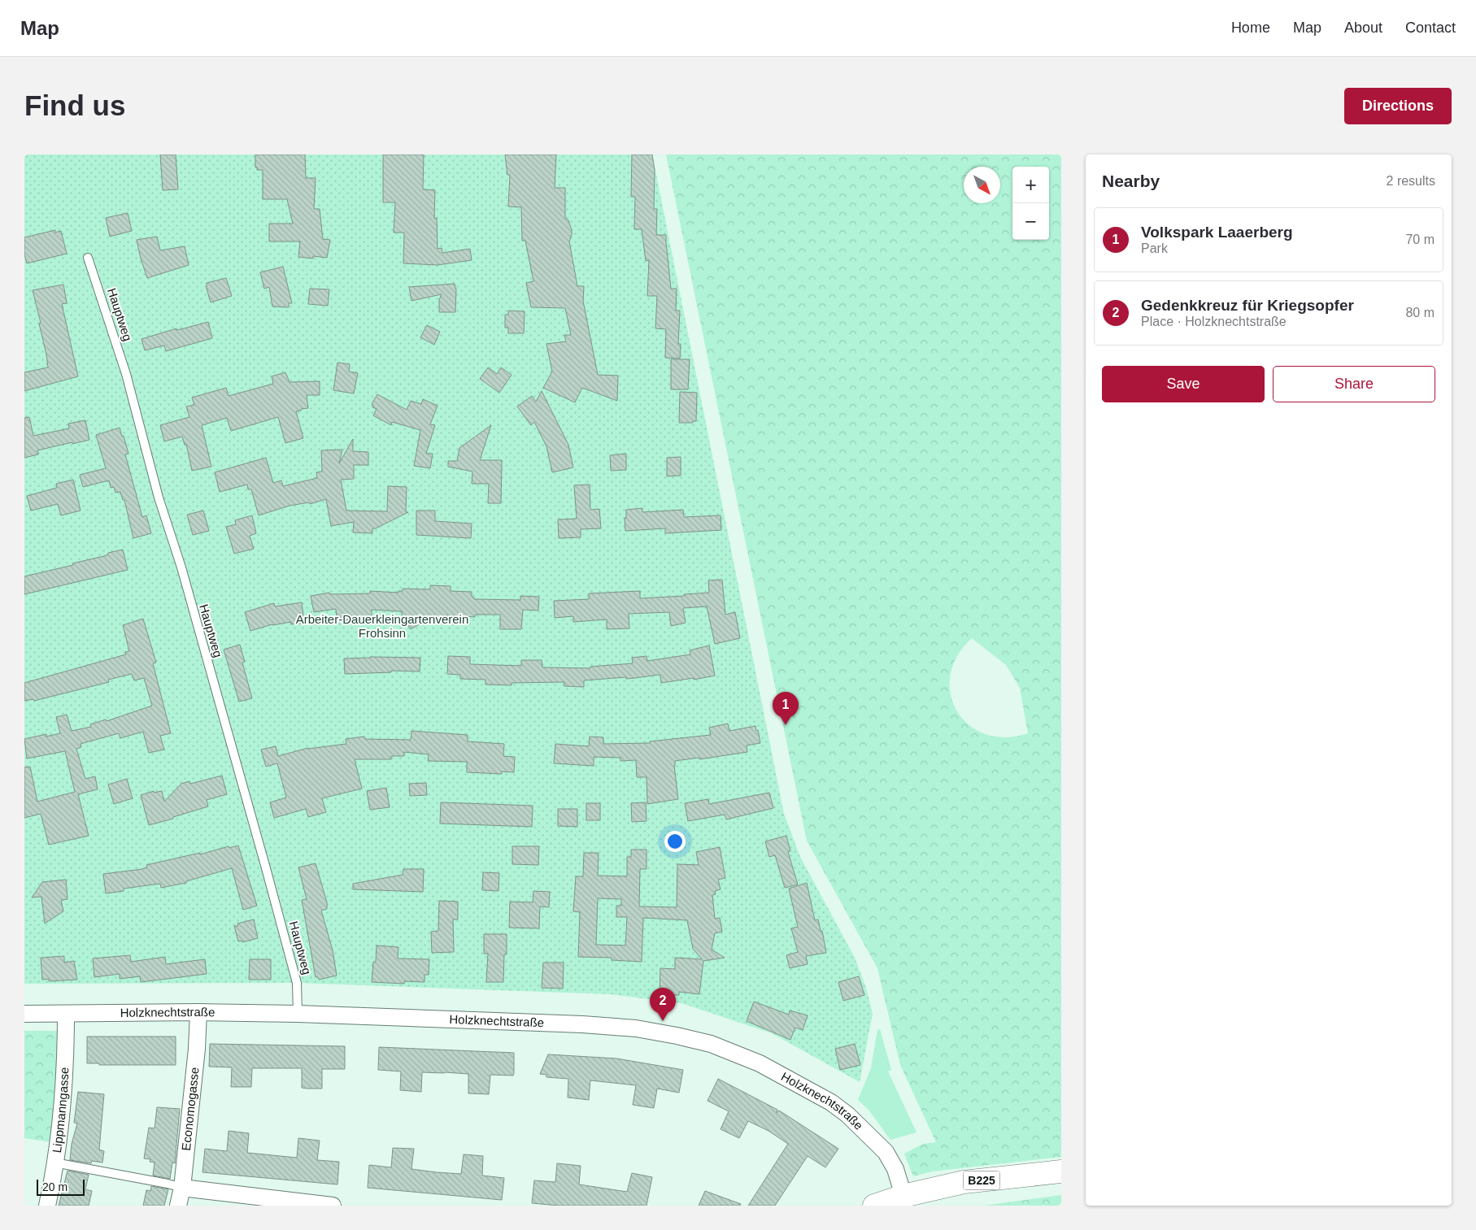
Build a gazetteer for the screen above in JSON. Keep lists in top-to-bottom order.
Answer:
{
  "streets": {
    "main road": ["B225"],
    "street": ["Holzknechtstraße", "Economogasse", "Lippmanngasse"],
    "lane": ["Hauptweg"]
  },
  "crossings": [
    ["Hauptweg", "Holzknechtstraße"],
    ["Holzknechtstraße", "Economogasse"],
    ["Holzknechtstraße", "Lippmanngasse"],
    ["Holzknechtstraße", "B225"]
  ],
  "parks": ["Arbeiter-Dauerkleingartenverein Frohsinn"],
  "scale_bar": "20 m",
  "north": "bottom right",
  "page": {
    "header": "Map",
    "nav": [
      "Home",
      "Map",
      "About",
      "Contact"
    ],
    "buttons": [
      "Directions",
      ["Save", "Share"]
    ],
    "title": "Find us",
    "heading": ["Nearby", "2 results"],
    "map_buttons": ["+", "−"],
    "list": [
      {
        "mark": "1",
        "name": "Volkspark Laaerberg",
        "note": "Park",
        "value": "70 m"
      },
      {
        "mark": "2",
        "name": "Gedenkkreuz für Kriegsopfer",
        "note": "Place · Holzknechtstraße",
        "value": "80 m"
      }
    ],
    "pins": ["1", "2"],
    "scale": "20 m"
  }
}
